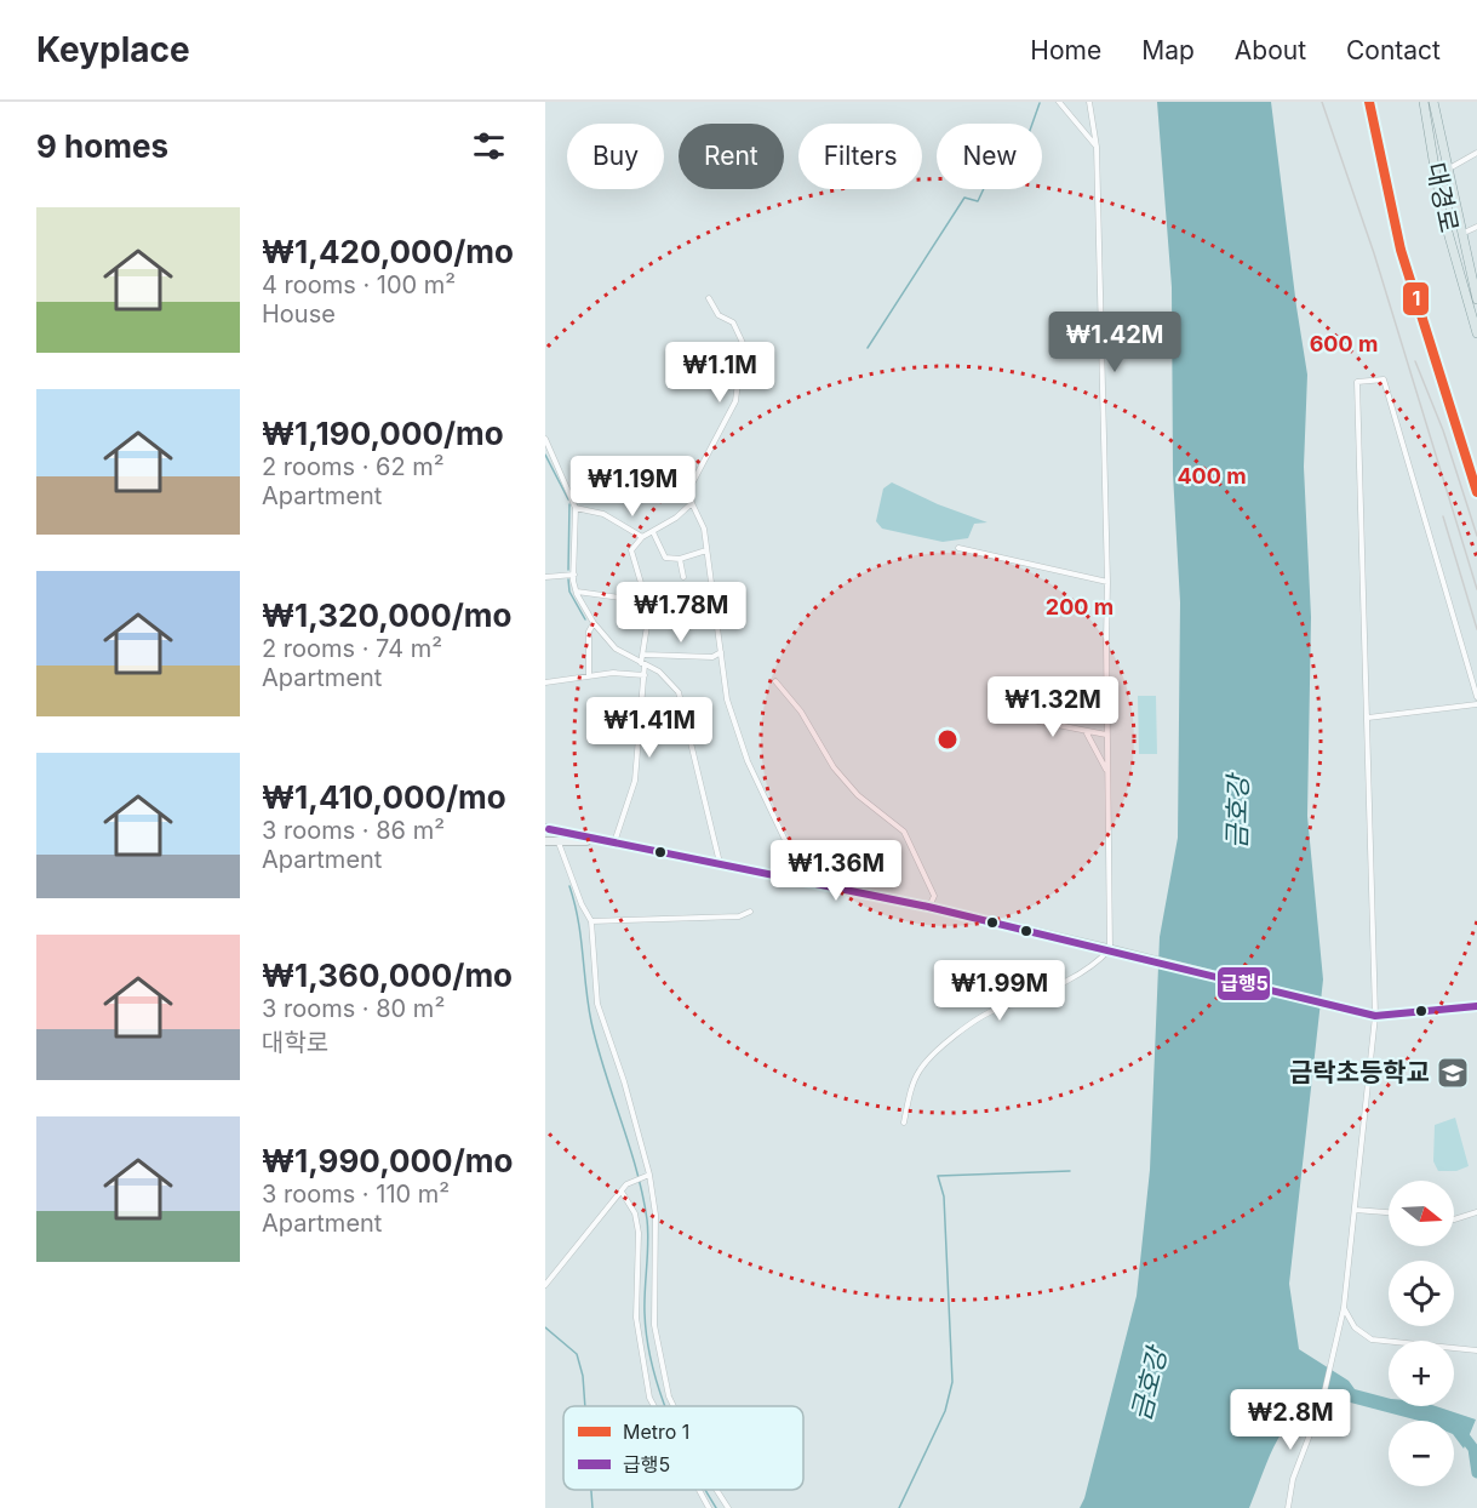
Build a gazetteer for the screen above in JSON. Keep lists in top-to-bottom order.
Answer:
{
  "streets": {
    "main road": ["대경로"]
  },
  "water": ["금호강"],
  "places": {
    "school or university": ["금락초등학교"]
  },
  "lines": ["metro line 1", "transit line 급행5"],
  "legend": ["Metro 1", "급행5"],
  "north": "right",
  "page": {
    "header": "Keyplace",
    "nav": [
      "Home",
      "Map",
      "About",
      "Contact"
    ],
    "heading": "9 homes",
    "chip": [
      "Buy",
      "Rent",
      "Filters",
      "New"
    ],
    "list": [
      {
        "name": "₩1,420,000/mo",
        "note": "4 rooms · 100 m² · House"
      },
      {
        "name": "₩1,190,000/mo",
        "note": "2 rooms · 62 m² · Apartment"
      },
      {
        "name": "₩1,320,000/mo",
        "note": "2 rooms · 74 m² · Apartment"
      },
      {
        "name": "₩1,410,000/mo",
        "note": "3 rooms · 86 m² · Apartment"
      },
      {
        "name": "₩1,360,000/mo",
        "note": "3 rooms · 80 m² · 대학로"
      },
      {
        "name": "₩1,990,000/mo",
        "note": "3 rooms · 110 m² · Apartment"
      }
    ],
    "price": [
      "₩1.42M",
      "₩1.1M",
      "₩1.19M",
      "₩1.78M",
      "₩1.32M",
      "₩1.41M",
      "₩1.36M",
      "₩1.99M",
      "₩2.8M"
    ],
    "map_buttons": ["+", "−"]
  },
  "rings": ["600 m", "400 m", "200 m"]
}
